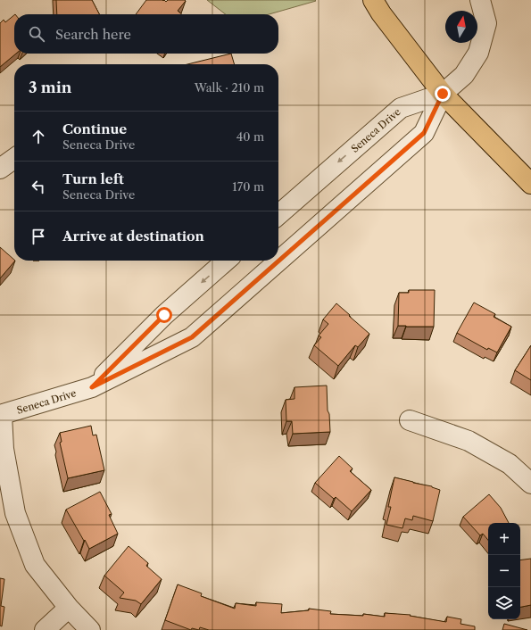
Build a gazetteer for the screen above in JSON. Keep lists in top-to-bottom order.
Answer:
{
  "streets": {
    "street": ["Seneca Drive"]
  },
  "north": "top",
  "page": {
    "search": "Search here",
    "heading": ["3 min", "Walk · 210 m"],
    "list": [
      ["Continue", "Seneca Drive", "40 m"],
      ["Turn left", "Seneca Drive", "170 m"],
      "Arrive at destination"
    ],
    "map_buttons": ["+", "−"]
  }
}
